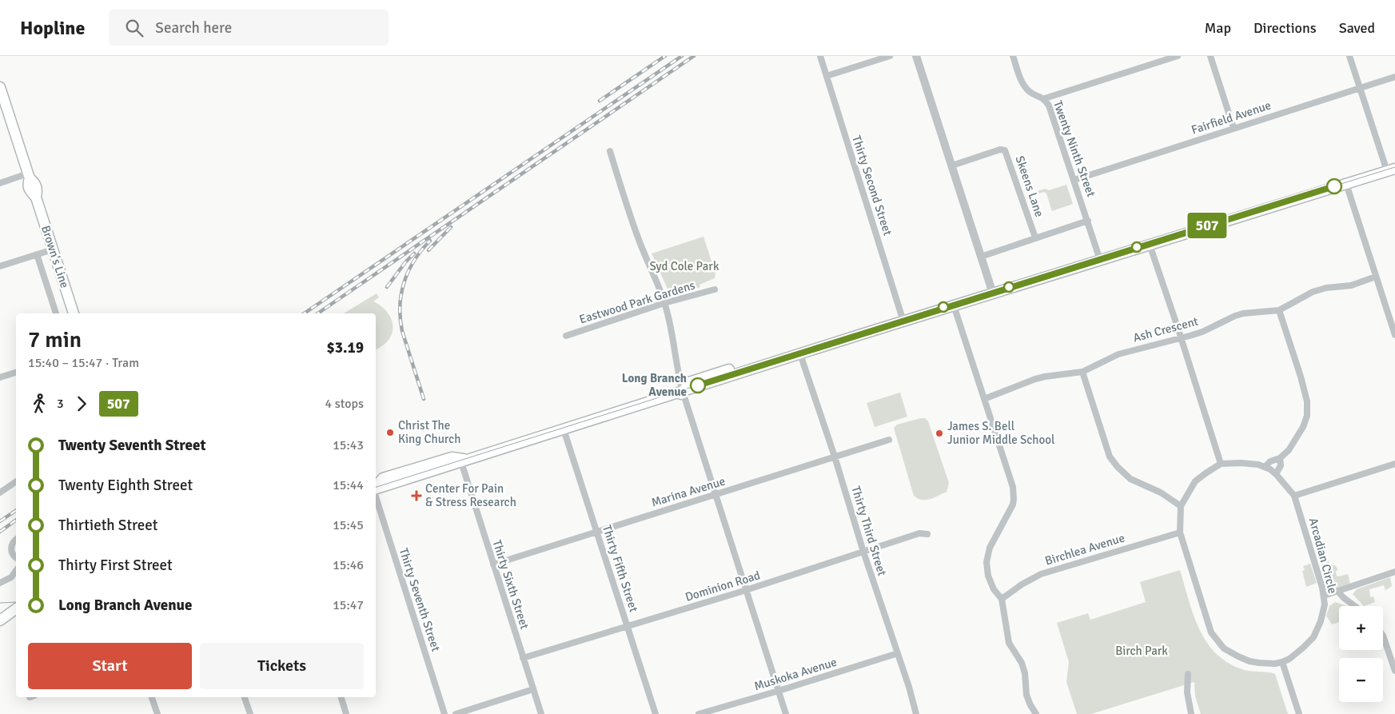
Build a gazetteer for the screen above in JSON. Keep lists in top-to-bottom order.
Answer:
{
  "streets": {
    "main road": ["Brown's Line"],
    "street": [
      "Fairfield Avenue",
      "Twenty Ninth Street",
      "Thirty Second Street",
      "Skeens Lane",
      "Eastwood Park Gardens",
      "Ash Crescent",
      "Marina Avenue",
      "Thirty Third Street",
      "Birchlea Avenue",
      "Arcadian Circle",
      "Thirty Fifth Street",
      "Thirty Sixth Street",
      "Dominion Road",
      "Thirty Seventh Street",
      "Muskoka Avenue"
    ]
  },
  "crossings": [
    ["Fairfield Avenue", "Twenty Ninth Street"],
    ["Marina Avenue", "Thirty Third Street"],
    ["Marina Avenue", "Thirty Fifth Street"],
    ["Marina Avenue", "Thirty Sixth Street"],
    ["Thirty Third Street", "Dominion Road"],
    ["Thirty Third Street", "Muskoka Avenue"],
    ["Thirty Fifth Street", "Dominion Road"],
    ["Thirty Sixth Street", "Dominion Road"]
  ],
  "parks": ["Syd Cole Park", "Birch Park"],
  "places": {
    "other": ["Long Branch Avenue", "Christ The King Church", "James S. Bell Junior Middle School"],
    "health": ["Center For Pain & Stress Research"]
  },
  "lines": ["tram line 507"],
  "page": {
    "header": "Hopline",
    "search": "Search here",
    "nav": ["Map", "Directions", "Saved"],
    "on_map": "507",
    "heading": ["7 min", "15:40 – 15:47 · Tram", "$3.19"],
    "legs": ["3", "507", "4 stops"],
    "list": [
      {
        "name": "Twenty Seventh Street",
        "value": "15:43"
      },
      {
        "name": "Twenty Eighth Street",
        "value": "15:44"
      },
      {
        "name": "Thirtieth Street",
        "value": "15:45"
      },
      {
        "name": "Thirty First Street",
        "value": "15:46"
      },
      {
        "name": "Long Branch Avenue",
        "value": "15:47"
      }
    ],
    "map_buttons": ["+", "−"],
    "buttons": ["Start", "Tickets"]
  }
}
